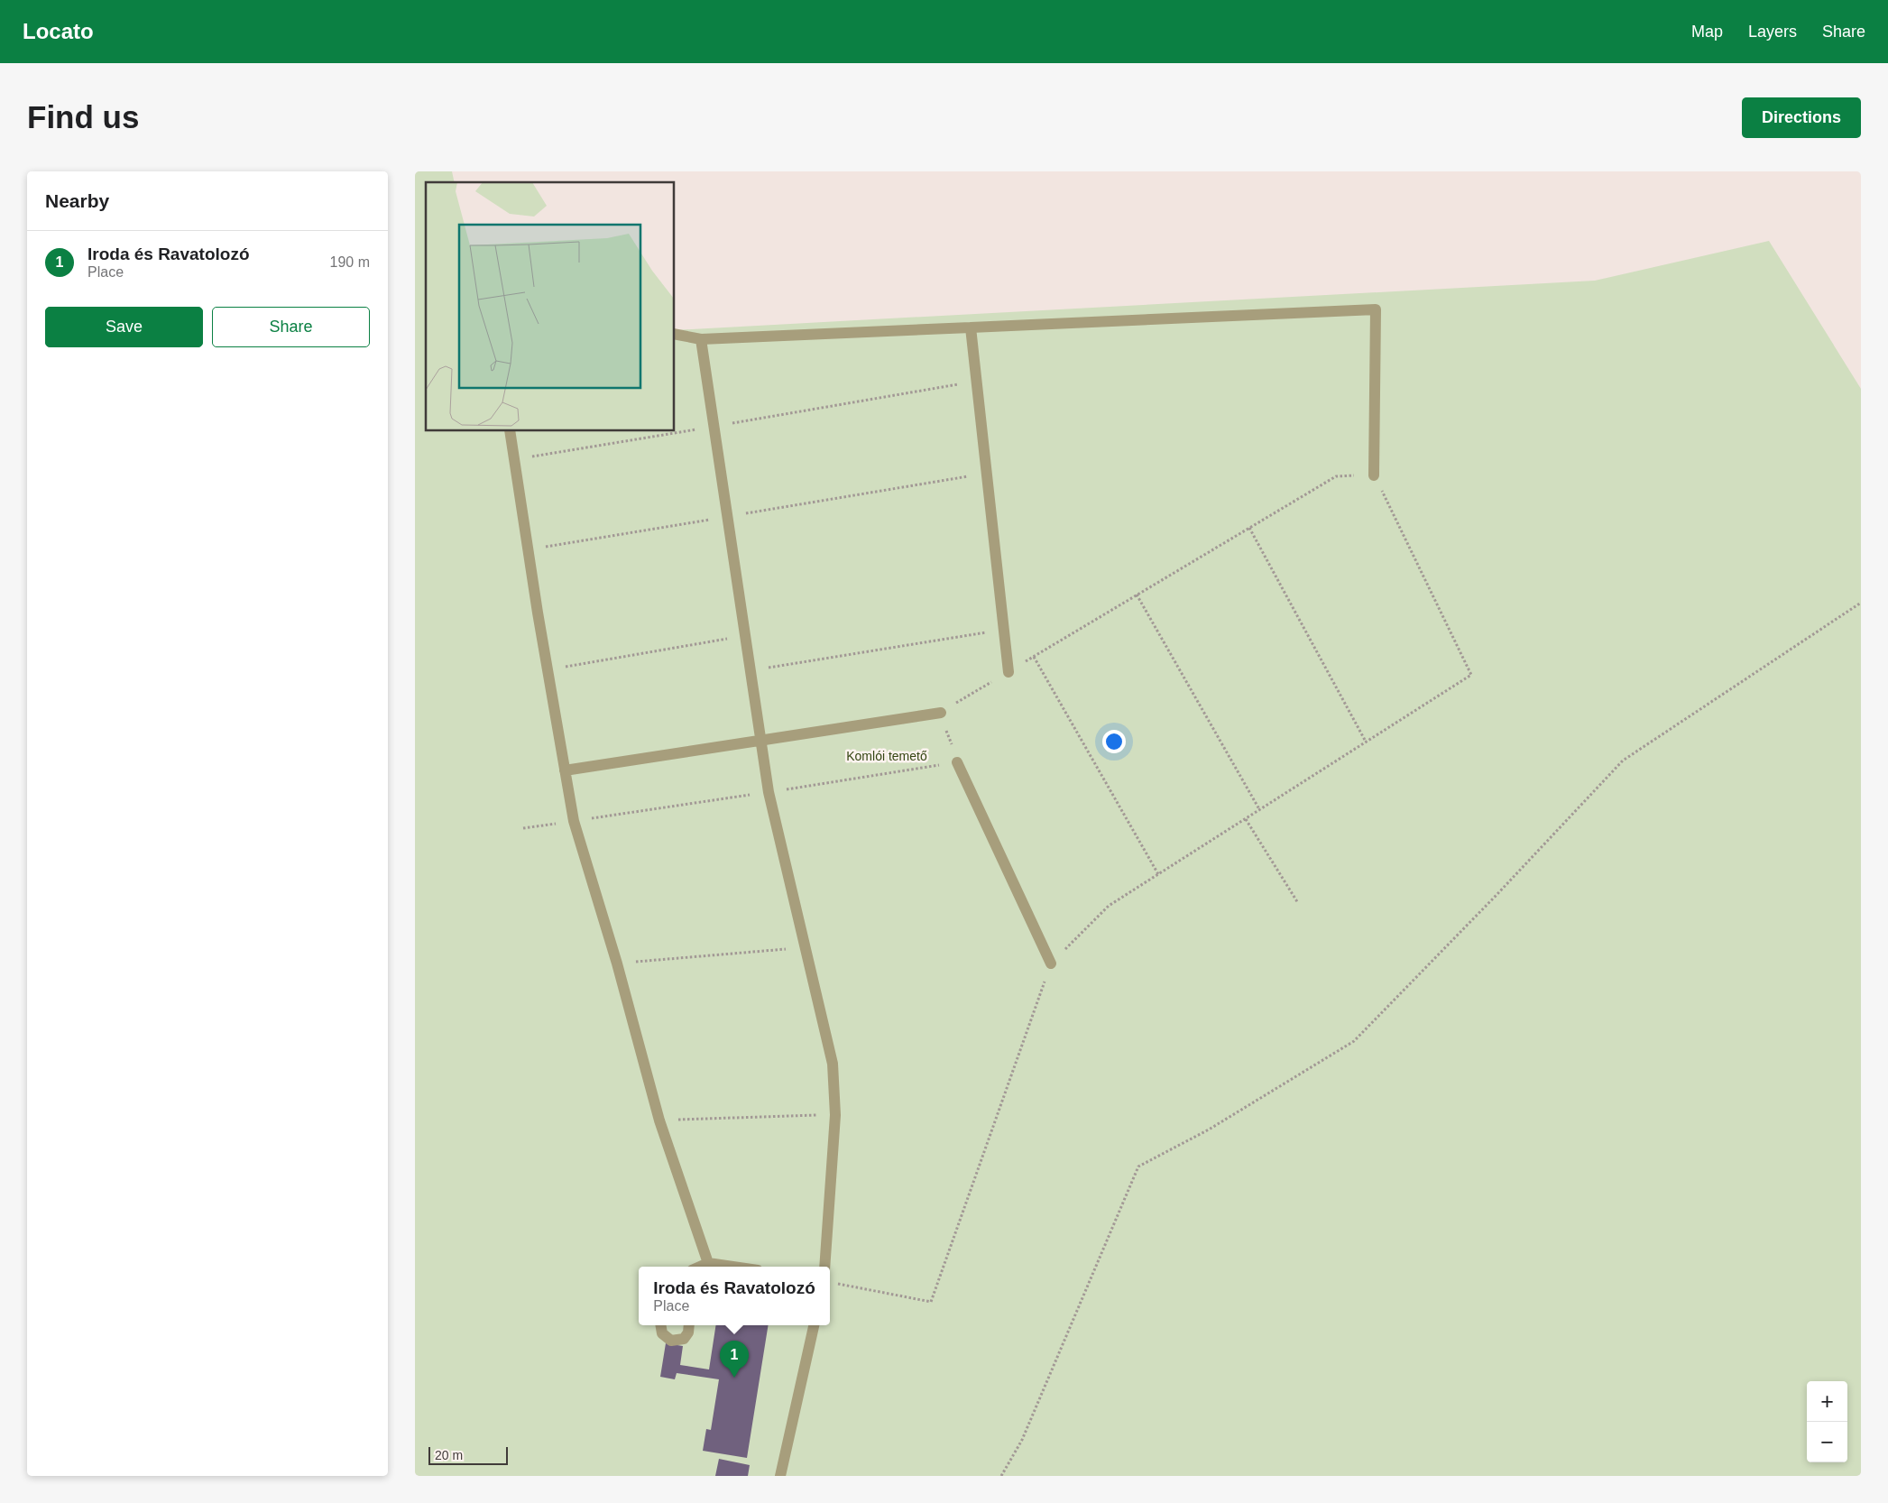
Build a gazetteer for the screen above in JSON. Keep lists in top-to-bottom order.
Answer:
{
  "parks": ["Komlói temető"],
  "scale_bar": "20 m",
  "page": {
    "header": "Locato",
    "nav": ["Map", "Layers", "Share"],
    "buttons": [
      "Directions",
      ["Save", "Share"]
    ],
    "title": "Find us",
    "heading": "Nearby",
    "list": [
      {
        "mark": "1",
        "name": "Iroda és Ravatolozó",
        "note": "Place",
        "value": "190 m"
      }
    ],
    "popup": ["Iroda és Ravatolozó", "Place"],
    "pins": "1",
    "map_buttons": ["+", "−"],
    "scale": "20 m"
  }
}
